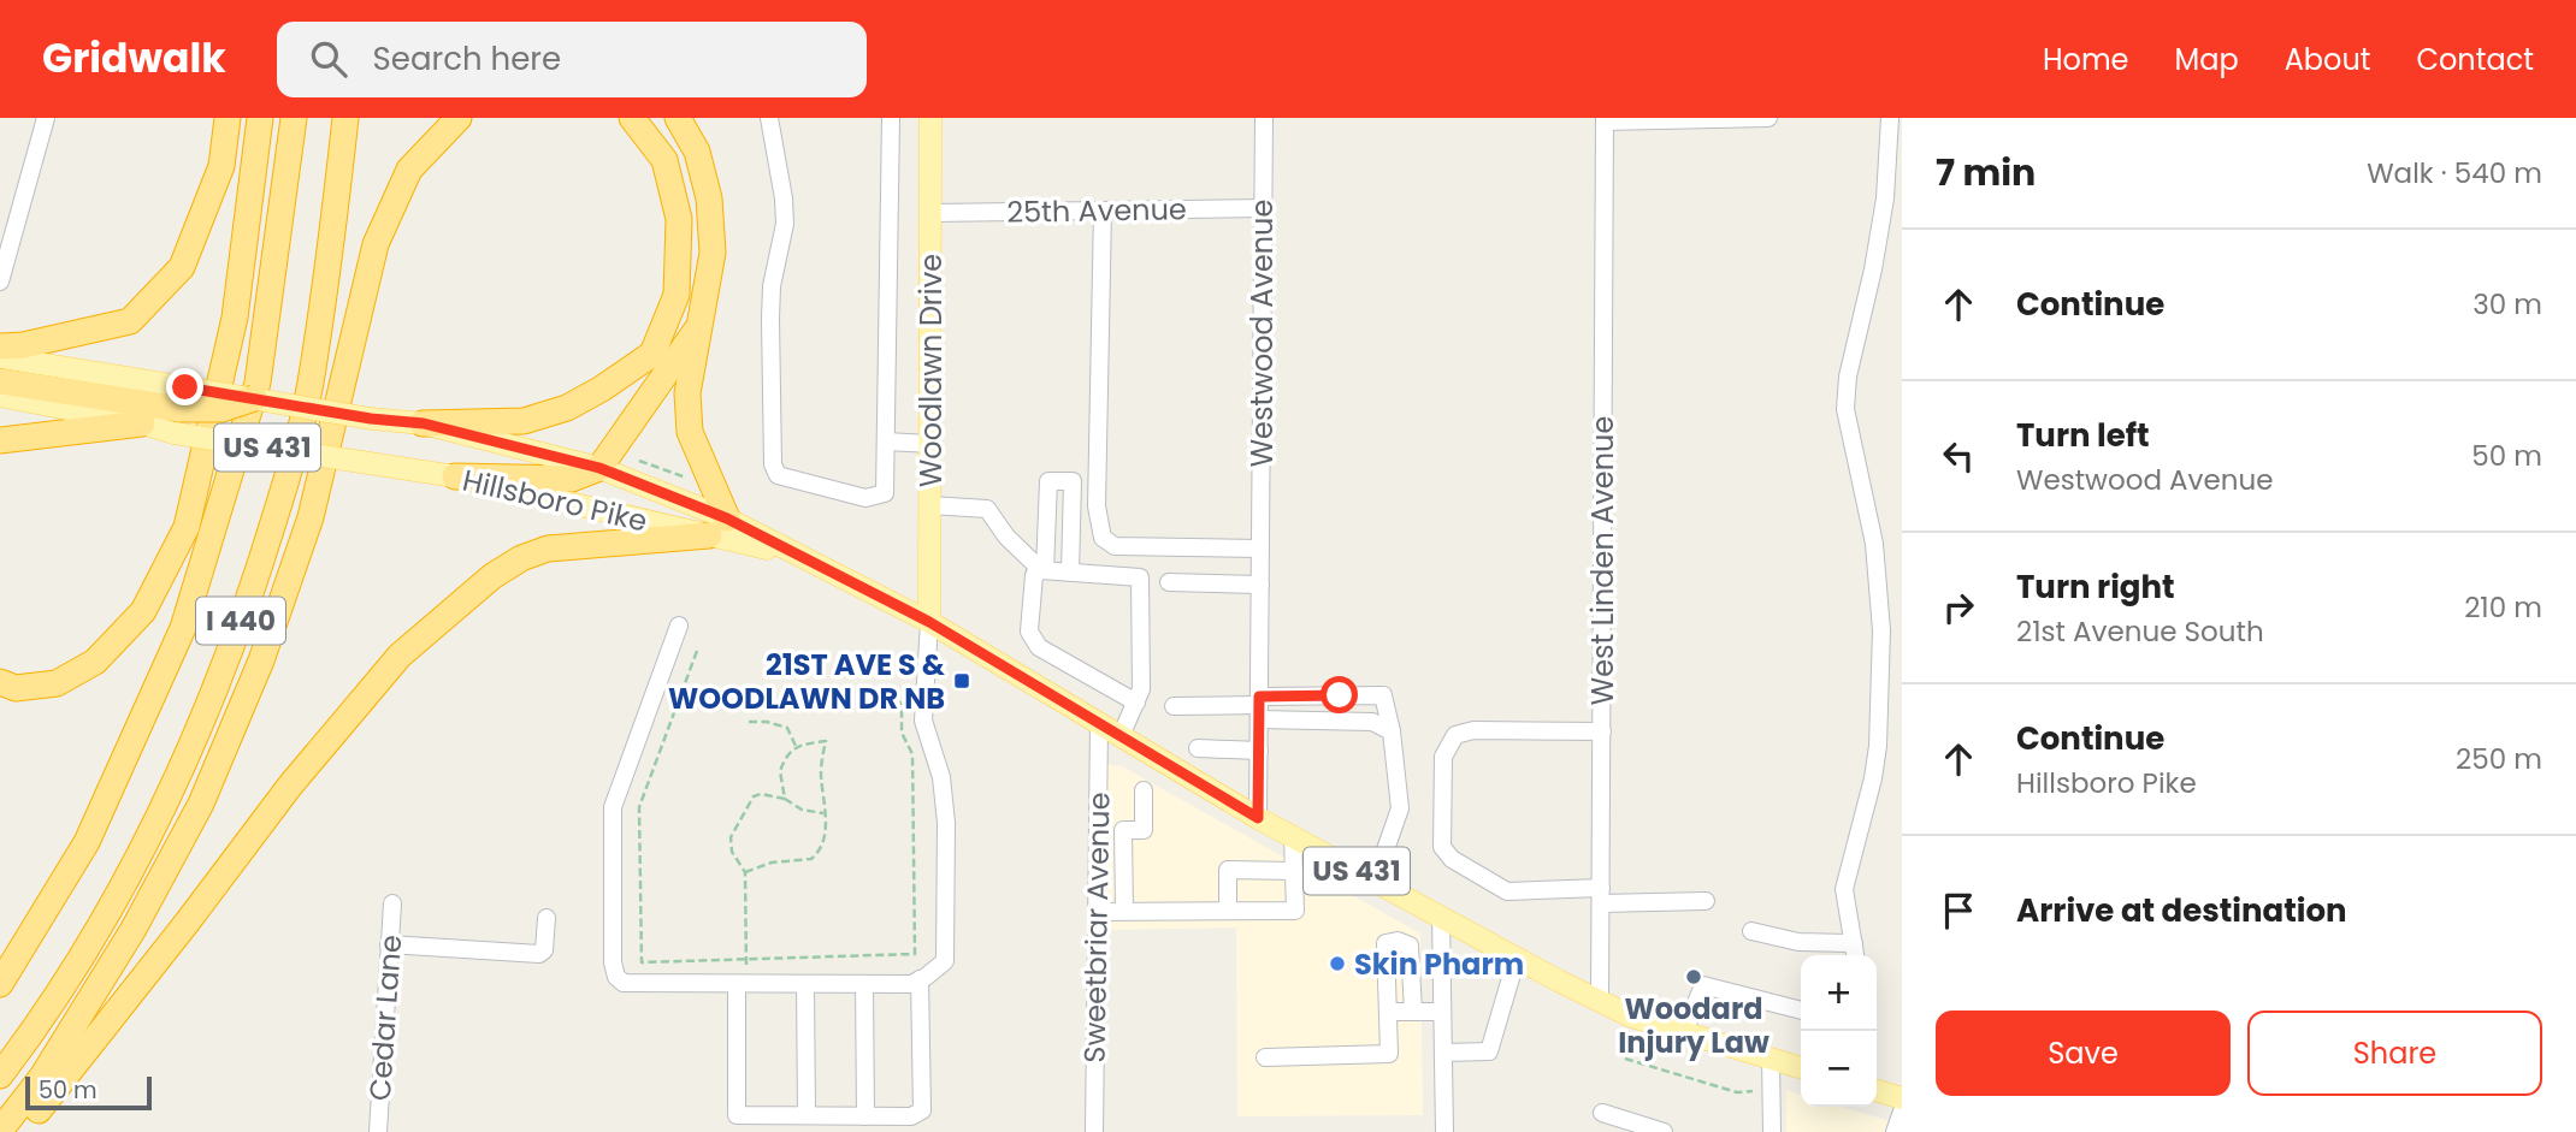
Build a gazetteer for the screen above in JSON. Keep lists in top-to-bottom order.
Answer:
{
  "streets": {
    "highway": ["I 440"],
    "main road": ["Woodlawn Drive", "US 431", "Hillsboro Pike"],
    "street": [
      "25th Avenue",
      "Westwood Avenue",
      "West Linden Avenue",
      "Sweetbriar Avenue",
      "Cedar Lane"
    ]
  },
  "crossings": [
    ["25th Avenue", "Westwood Avenue"],
    ["25th Avenue", "Woodlawn Drive"],
    ["Westwood Avenue", "US 431"],
    ["Woodlawn Drive", "US 431"],
    ["Woodlawn Drive", "Hillsboro Pike"],
    ["US 431", "Hillsboro Pike"],
    ["US 431", "West Linden Avenue"],
    ["US 431", "Sweetbriar Avenue"]
  ],
  "places": {
    "transit": ["21ST AVE S & WOODLAWN DR NB"],
    "other": ["Skin Pharm", "Woodard Injury Law"]
  },
  "scale_bar": "50 m",
  "page": {
    "header": "Gridwalk",
    "search": "Search here",
    "nav": [
      "Home",
      "Map",
      "About",
      "Contact"
    ],
    "heading": ["7 min", "Walk · 540 m"],
    "list": [
      ["Continue", "30 m"],
      ["Turn left", "Westwood Avenue", "50 m"],
      ["Turn right", "21st Avenue South", "210 m"],
      ["Continue", "Hillsboro Pike", "250 m"],
      "Arrive at destination"
    ],
    "map_buttons": ["+", "−"],
    "buttons": ["Save", "Share"],
    "scale": "50 m"
  }
}
